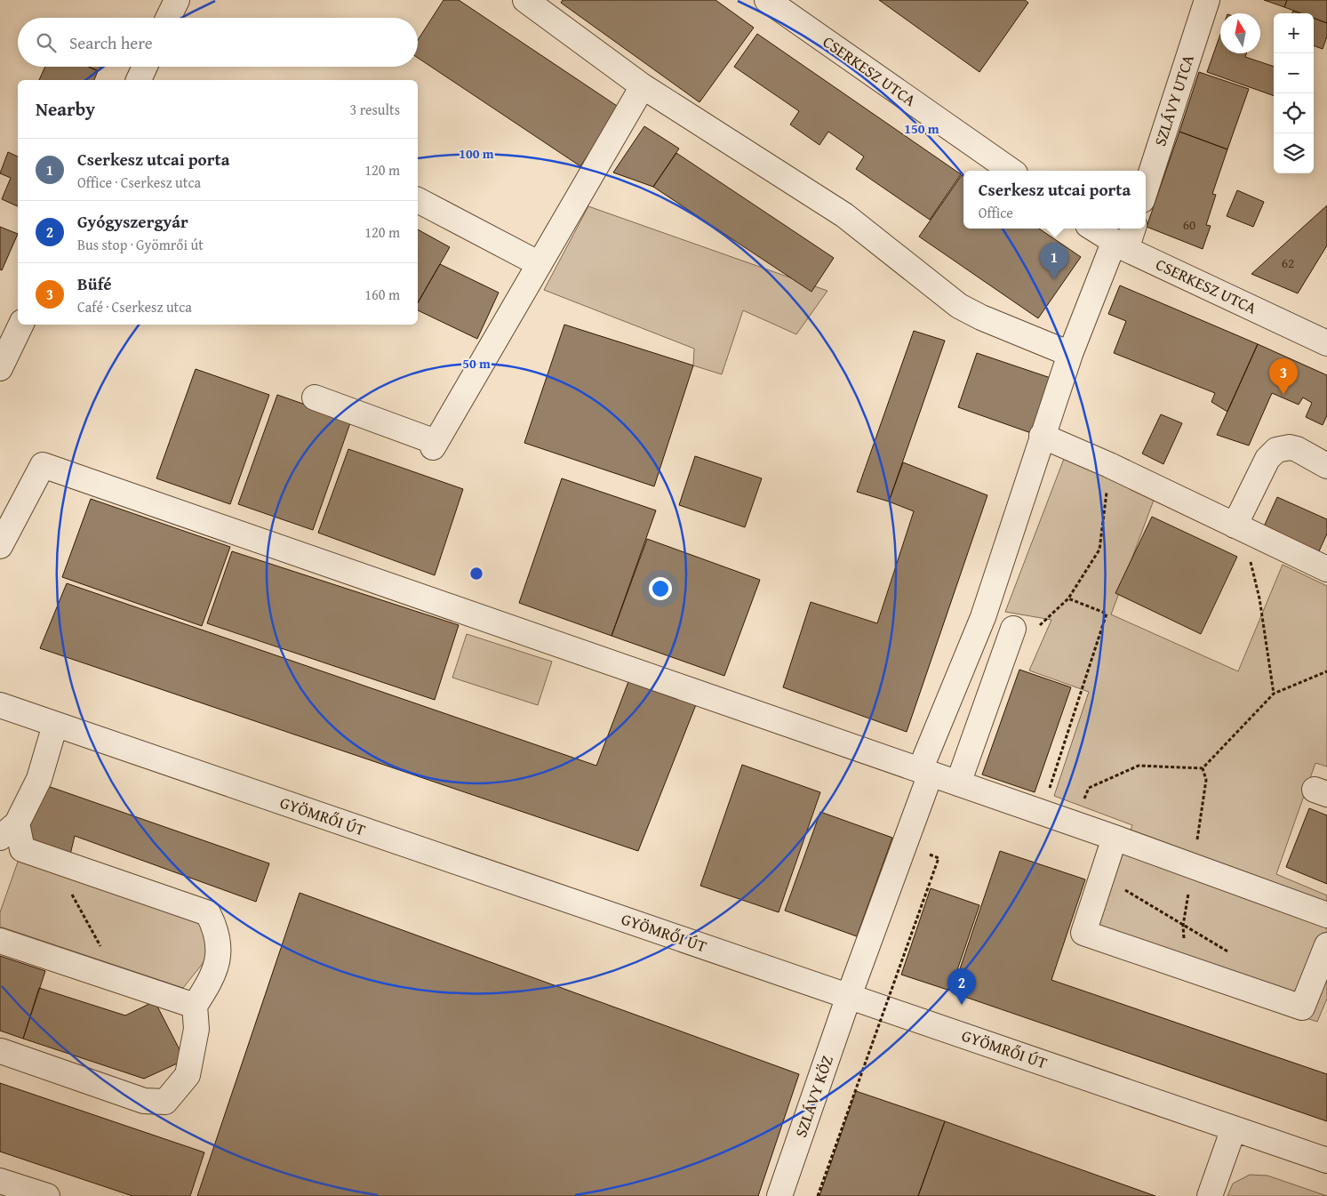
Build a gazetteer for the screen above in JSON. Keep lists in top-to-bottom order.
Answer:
{
  "streets": {
    "street": [
      "CSERKESZ UTCA",
      "SZLÁVY UTCA",
      "GYÖMRŐI ÚT",
      "SZLÁVY KÖZ"
    ]
  },
  "crossings": [
    ["CSERKESZ UTCA", "SZLÁVY KÖZ"],
    ["GYÖMRŐI ÚT", "SZLÁVY KÖZ"]
  ],
  "house_numbers": ["60", "62"],
  "north": "top",
  "page": {
    "map_buttons": ["+", "−"],
    "search": "Search here",
    "heading": ["Nearby", "3 results"],
    "list": [
      {
        "mark": "1",
        "name": "Cserkesz utcai porta",
        "note": "Office · Cserkesz utca",
        "value": "120 m"
      },
      {
        "mark": "2",
        "name": "Gyógyszergyár",
        "note": "Bus stop · Gyömrői út",
        "value": "120 m"
      },
      {
        "mark": "3",
        "name": "Büfé",
        "note": "Café · Cserkesz utca",
        "value": "160 m"
      }
    ],
    "popup": ["Cserkesz utcai porta", "Office"],
    "pins": ["1", "3", "2"]
  },
  "rings": ["150 m", "100 m", "50 m"]
}
